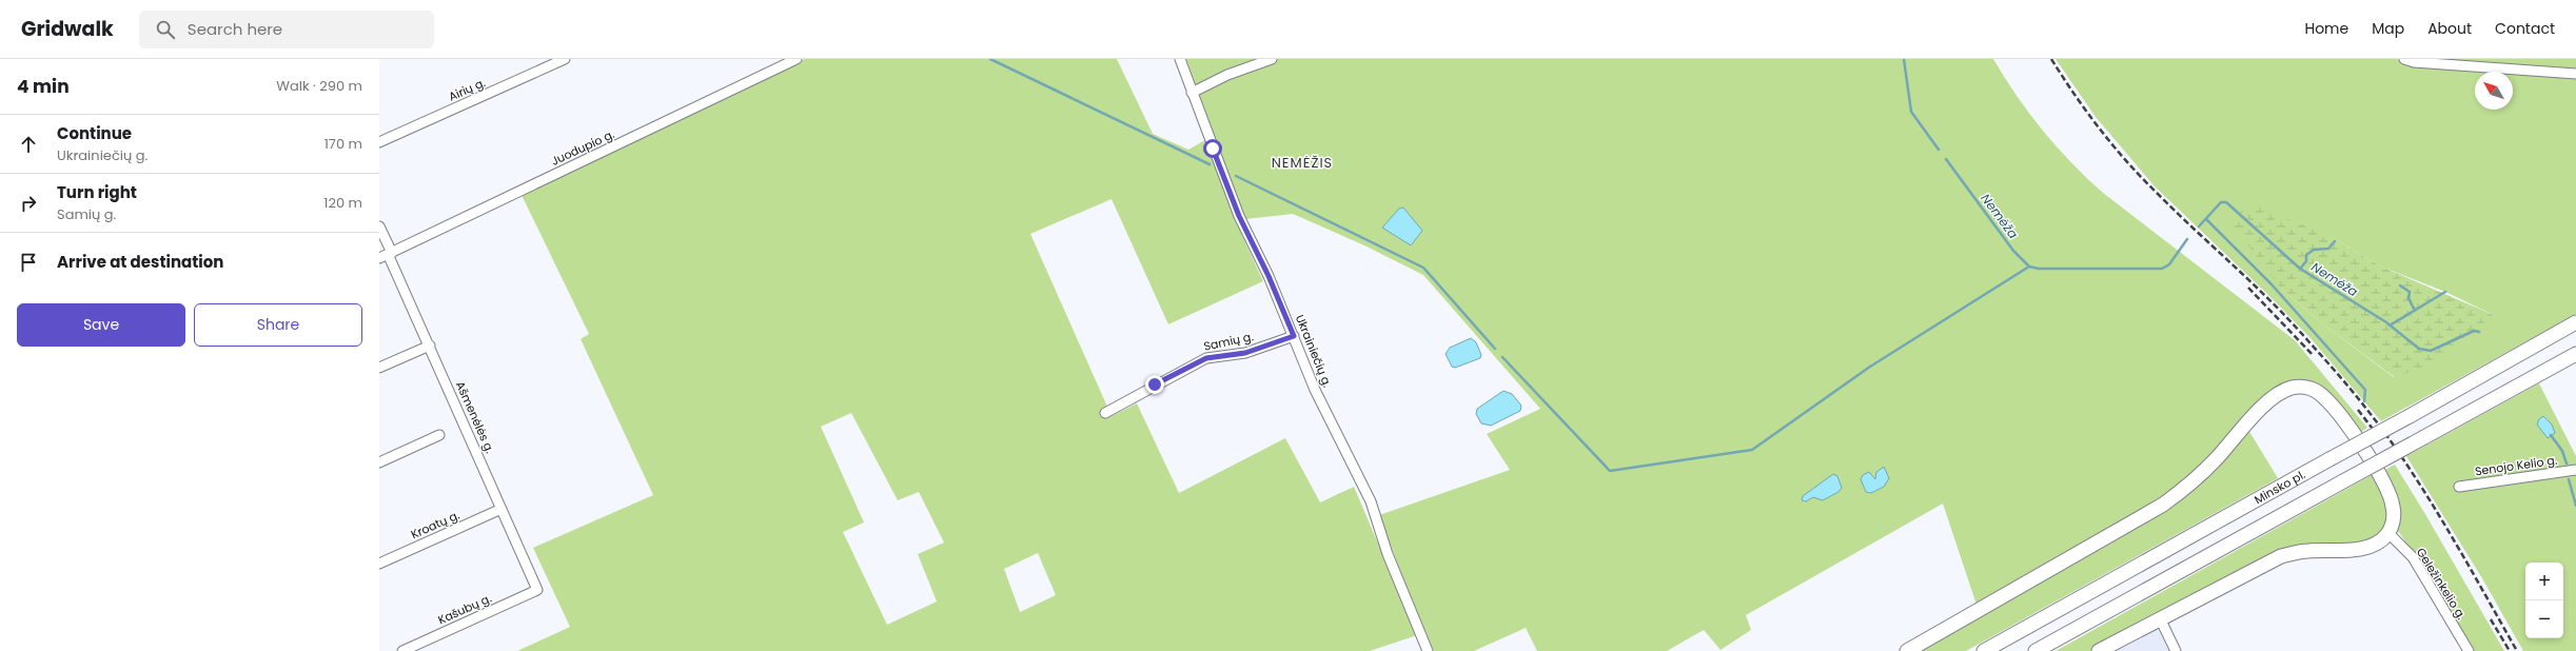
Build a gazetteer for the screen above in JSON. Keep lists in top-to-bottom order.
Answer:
{
  "streets": {
    "highway": ["Minsko pl."],
    "street": [
      "Airių g.",
      "Juodupio g.",
      "Samių g.",
      "Ukrainiečių g.",
      "Ašmenėlės g.",
      "Senojo Kelio g.",
      "Kroatų g.",
      "Geležinkelio g.",
      "Kašubų g."
    ]
  },
  "crossings": [
    ["Juodupio g.", "Ašmenėlės g."],
    ["Samių g.", "Ukrainiečių g."],
    ["Ašmenėlės g.", "Kroatų g."],
    ["Ašmenėlės g.", "Kašubų g."]
  ],
  "districts": ["NEMĖŽIS"],
  "water": ["Nemėža"],
  "north": "top left",
  "page": {
    "header": "Gridwalk",
    "search": "Search here",
    "nav": [
      "Home",
      "Map",
      "About",
      "Contact"
    ],
    "heading": ["4 min", "Walk · 290 m"],
    "list": [
      ["Continue", "Ukrainiečių g.", "170 m"],
      ["Turn right", "Samių g.", "120 m"],
      "Arrive at destination"
    ],
    "buttons": ["Save", "Share"],
    "map_buttons": ["+", "−"]
  }
}
